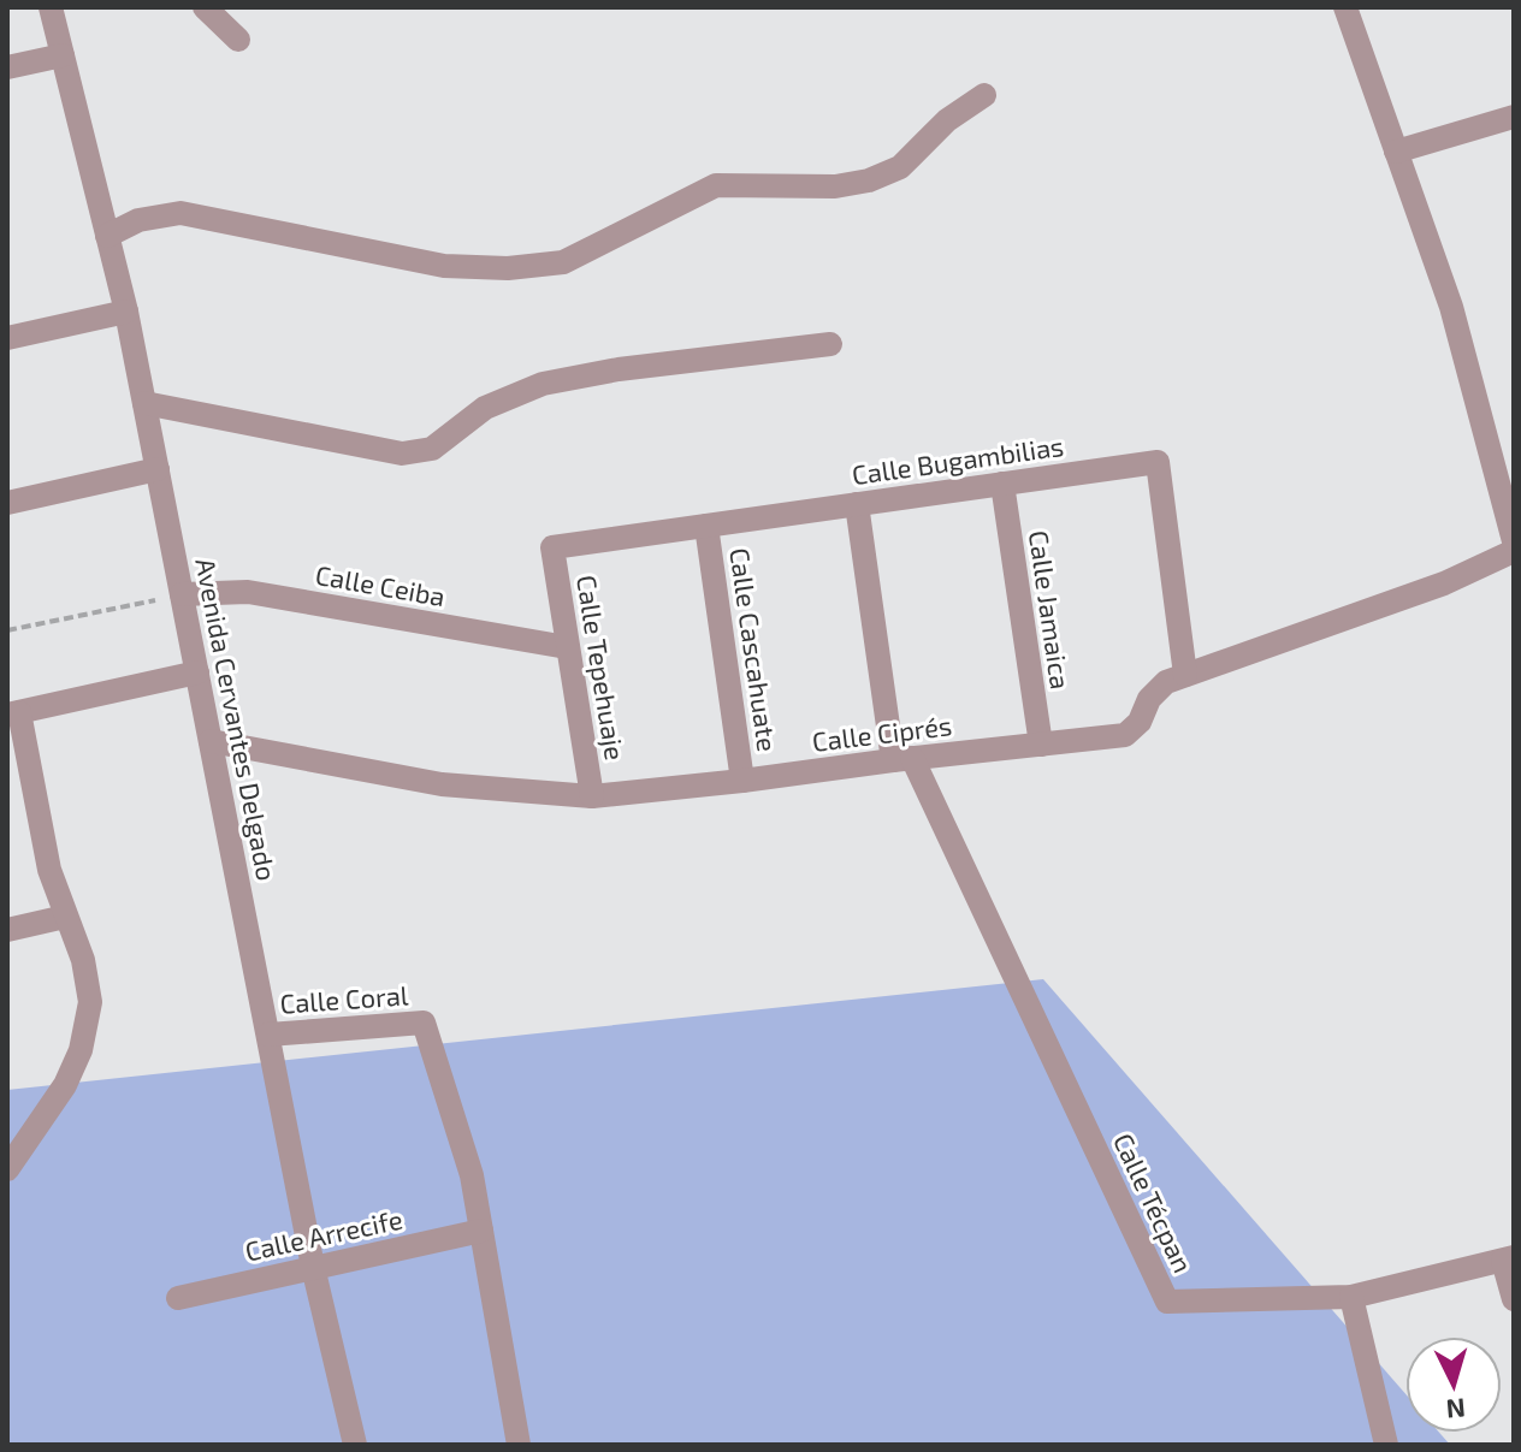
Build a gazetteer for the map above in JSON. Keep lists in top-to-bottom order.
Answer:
{
  "streets": {
    "street": [
      "Calle Bugambilias",
      "Calle Ceiba",
      "Calle Jamaica",
      "Calle Cascahuate",
      "Calle Tepehuaje",
      "Avenida Cervantes Delgado",
      "Calle Ciprés",
      "Calle Coral",
      "Calle Técpan",
      "Calle Arrecife"
    ]
  },
  "crossings": [
    ["Calle Bugambilias", "Calle Jamaica"],
    ["Calle Bugambilias", "Calle Cascahuate"],
    ["Calle Bugambilias", "Calle Tepehuaje"],
    ["Calle Bugambilias", "Calle Ciprés"],
    ["Calle Ceiba", "Calle Tepehuaje"],
    ["Calle Ceiba", "Avenida Cervantes Delgado"],
    ["Calle Jamaica", "Calle Ciprés"],
    ["Calle Cascahuate", "Calle Ciprés"],
    ["Calle Tepehuaje", "Calle Ciprés"],
    ["Avenida Cervantes Delgado", "Calle Ciprés"],
    ["Avenida Cervantes Delgado", "Calle Coral"],
    ["Avenida Cervantes Delgado", "Calle Arrecife"],
    ["Calle Ciprés", "Calle Técpan"],
    ["Calle Coral", "Calle Arrecife"]
  ],
  "north": "bottom"
}
